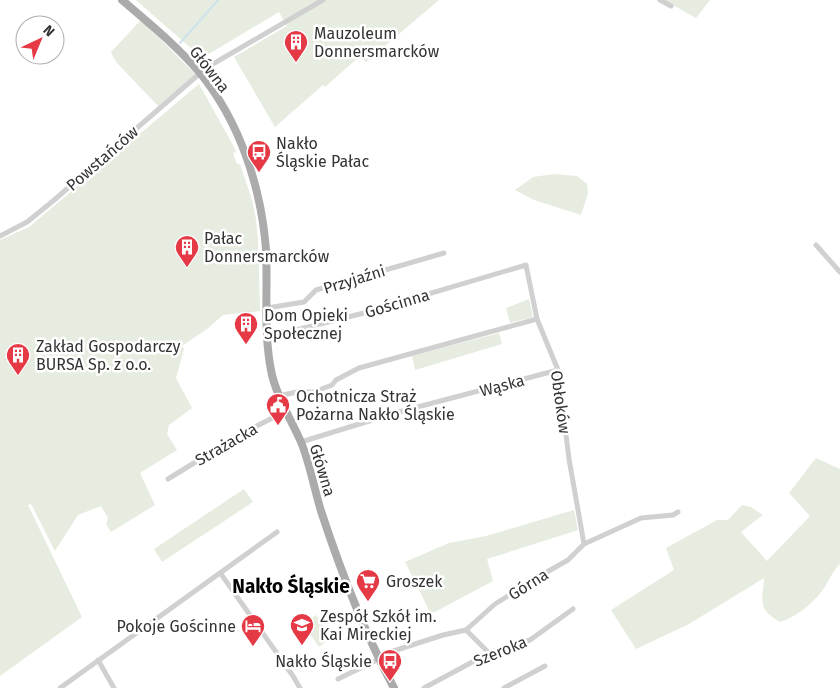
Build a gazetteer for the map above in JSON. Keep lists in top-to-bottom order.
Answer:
{
  "streets": {
    "main road": ["Główna"],
    "street": [
      "Powstańców",
      "Przyjaźni",
      "Gościnna",
      "Wąska",
      "Obłoków",
      "Strażacka",
      "Górna",
      "Szeroka"
    ]
  },
  "crossings": [
    ["Główna", "Powstańców"],
    ["Główna", "Przyjaźni"],
    ["Główna", "Gościnna"],
    ["Główna", "Wąska"],
    ["Główna", "Strażacka"],
    ["Główna", "Górna"],
    ["Gościnna", "Obłoków"],
    ["Wąska", "Obłoków"],
    ["Obłoków", "Górna"]
  ],
  "districts": ["Nakło Śląskie"],
  "places": {
    "building": [
      "Mauzoleum Donnersmarcków",
      "Pałac Donnersmarcków",
      "Dom Opieki Społecznej",
      "Zakład Gospodarczy BURSA Sp. z o.o."
    ],
    "bus stop": ["Nakło Śląskie Pałac", "Nakło Śląskie"],
    "public building": ["Ochotnicza Straż Pożarna Nakło Śląskie"],
    "supermarket": ["Groszek"],
    "school or university": ["Zespół Szkół im. Kai Mireckiej"],
    "hotel": ["Pokoje Gościnne"]
  },
  "north": "top right"
}
